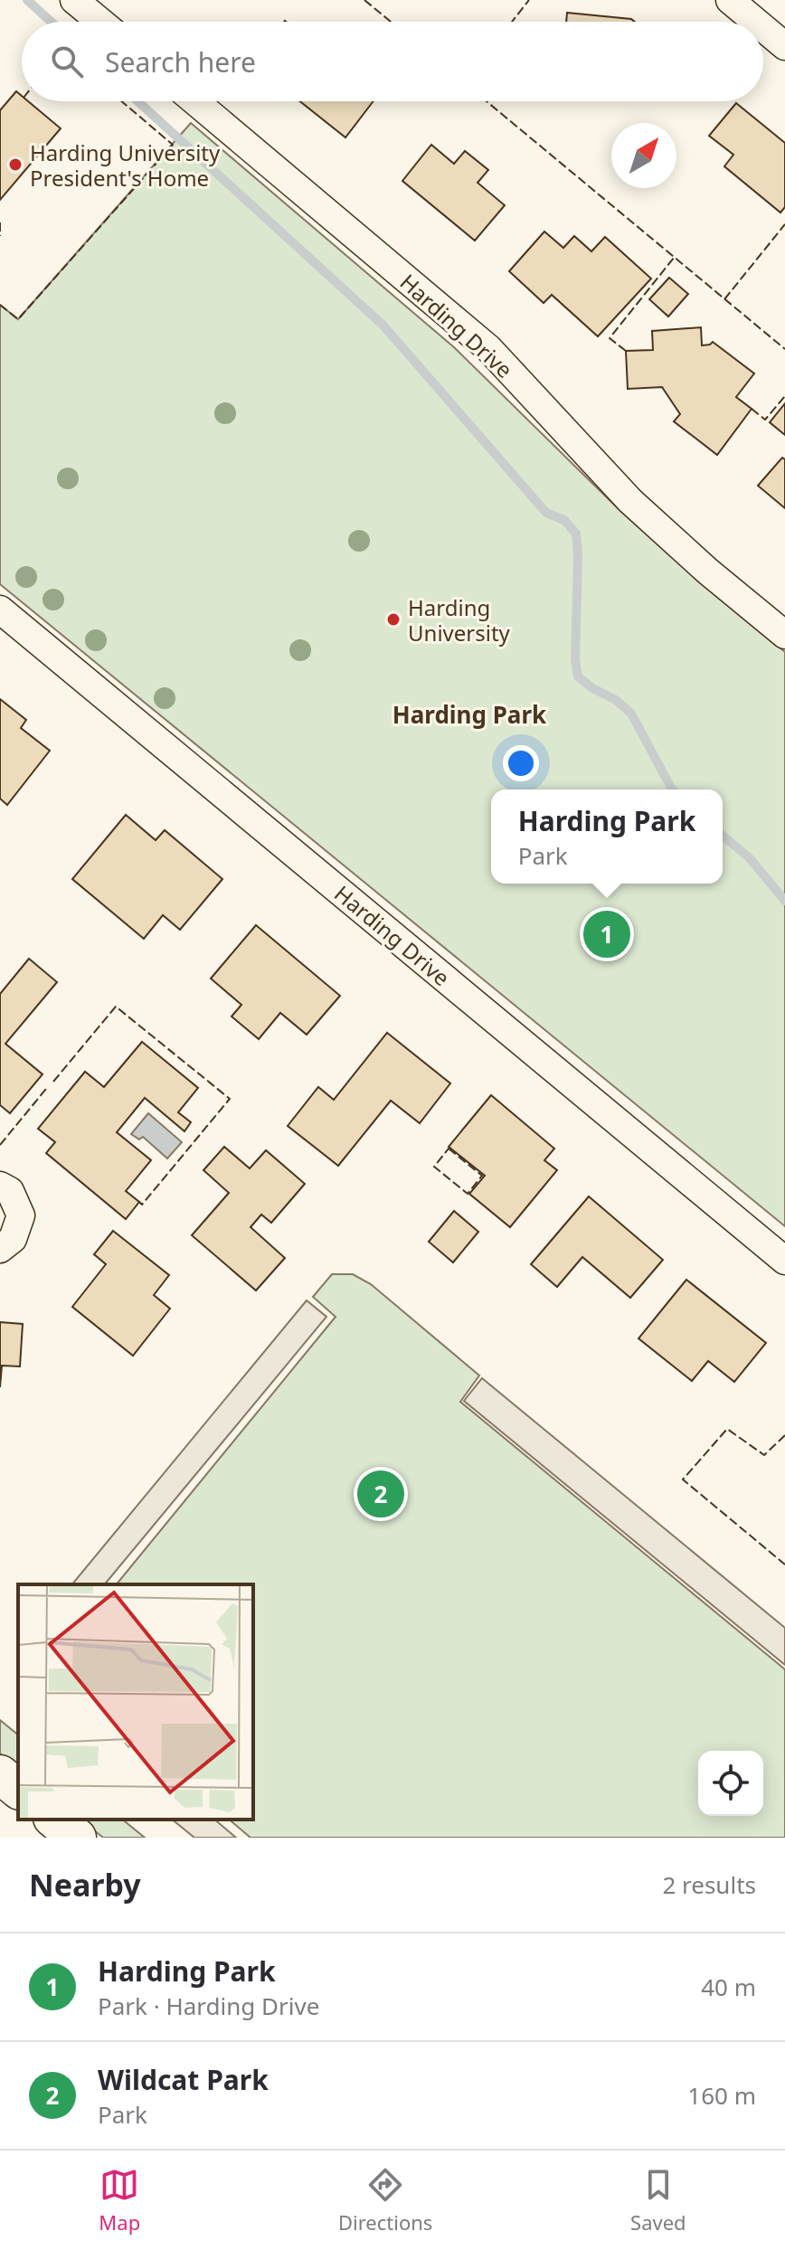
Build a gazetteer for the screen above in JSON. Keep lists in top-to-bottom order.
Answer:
{
  "streets": {
    "street": ["Harding Drive"]
  },
  "districts": ["Harding Park"],
  "places": ["Harding University President's Home", "Harding University"],
  "north": "top right",
  "page": {
    "search": "Search here",
    "popup": ["Harding Park", "Park"],
    "pins": ["1", "2"],
    "heading": ["Nearby", "2 results"],
    "list": [
      {
        "mark": "1",
        "name": "Harding Park",
        "note": "Park · Harding Drive",
        "value": "40 m"
      },
      {
        "mark": "2",
        "name": "Wildcat Park",
        "note": "Park",
        "value": "160 m"
      }
    ],
    "nav": ["Map", "Directions", "Saved"]
  }
}
